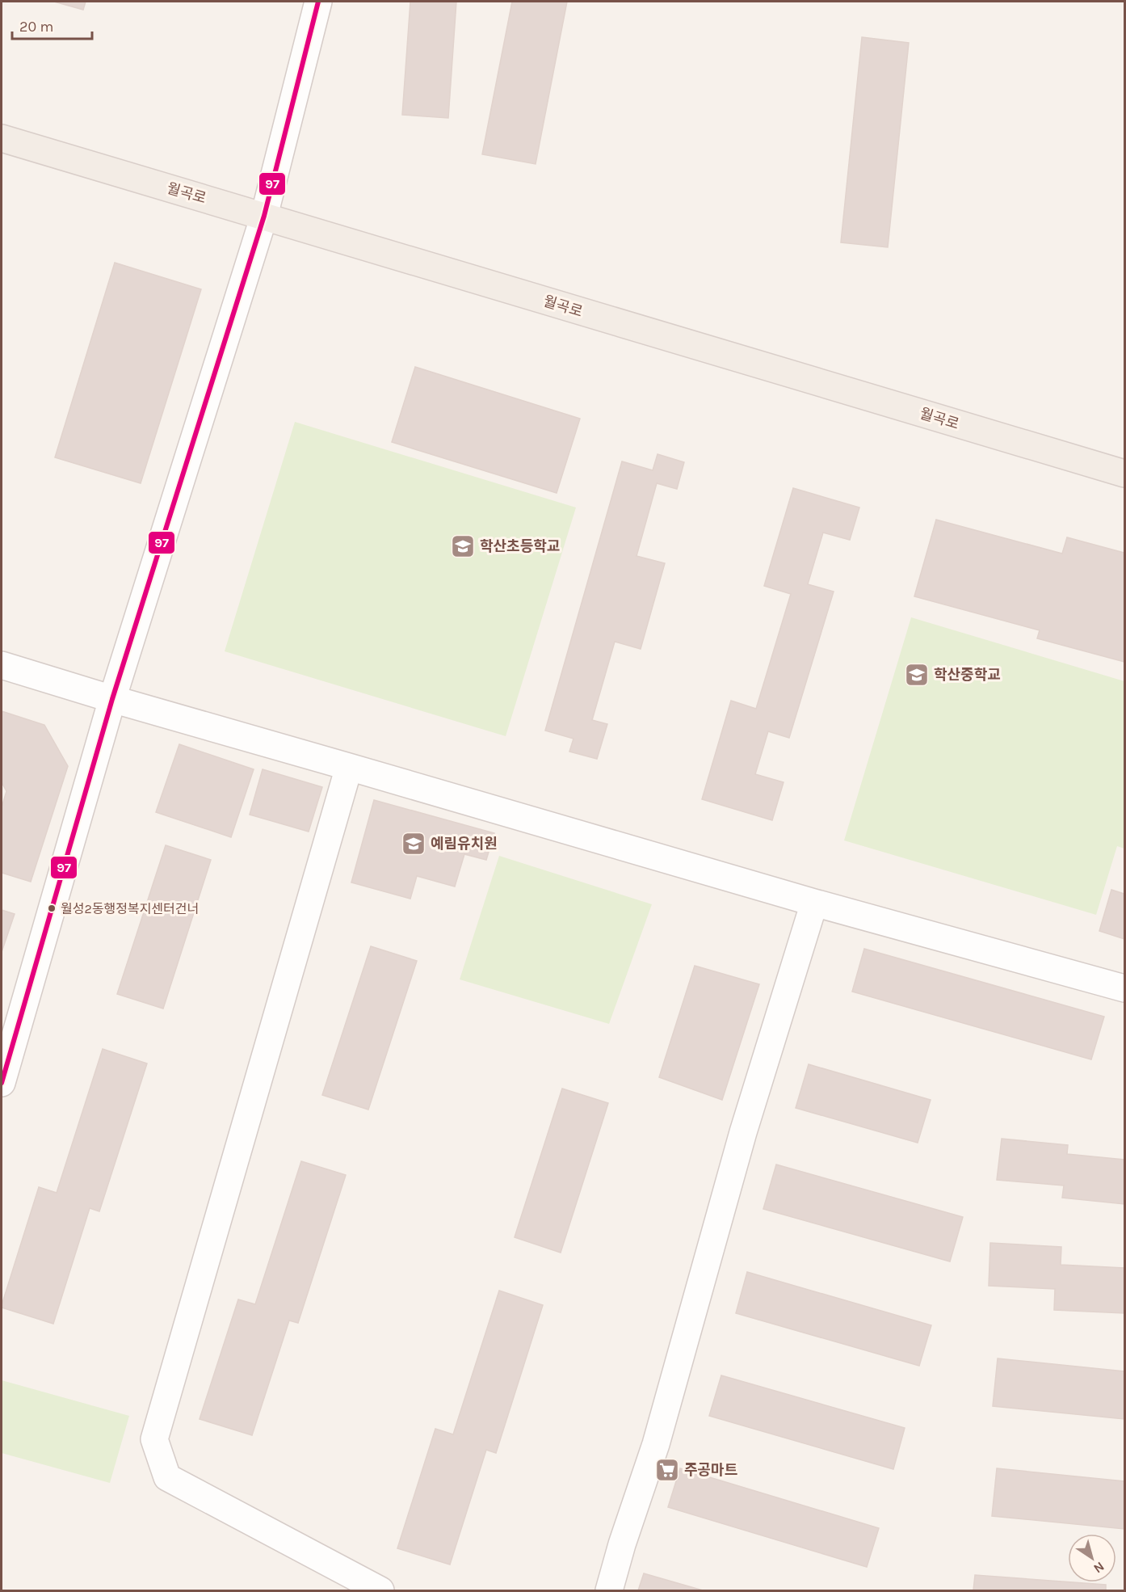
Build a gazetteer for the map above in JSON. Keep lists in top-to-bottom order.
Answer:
{
  "streets": {
    "main road": ["월곡로"]
  },
  "places": {
    "school or university": ["학산초등학교", "학산중학교", "예림유치원"],
    "other": ["월성2동행정복지센터건너"],
    "supermarket": ["주공마트"]
  },
  "lines": ["transit line 97"],
  "scale_bar": "20 m",
  "north": "bottom right"
}
